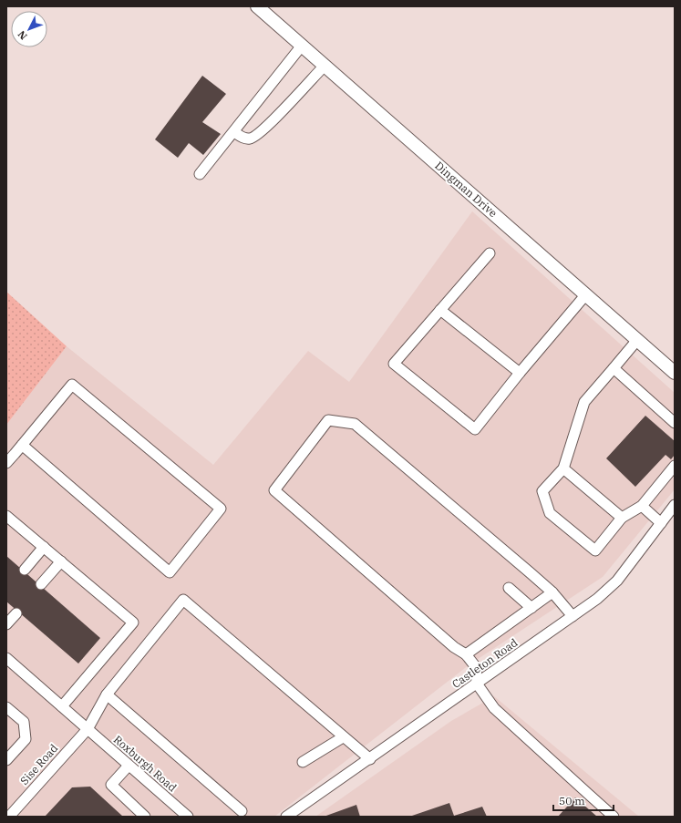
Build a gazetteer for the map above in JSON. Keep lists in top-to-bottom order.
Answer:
{
  "streets": {
    "main road": ["Dingman Drive"],
    "street": ["Castleton Road", "Roxburgh Road", "Sise Road"]
  },
  "crossings": [
    ["Roxburgh Road", "Sise Road"]
  ],
  "scale_bar": "50 m",
  "north": "bottom left"
}
